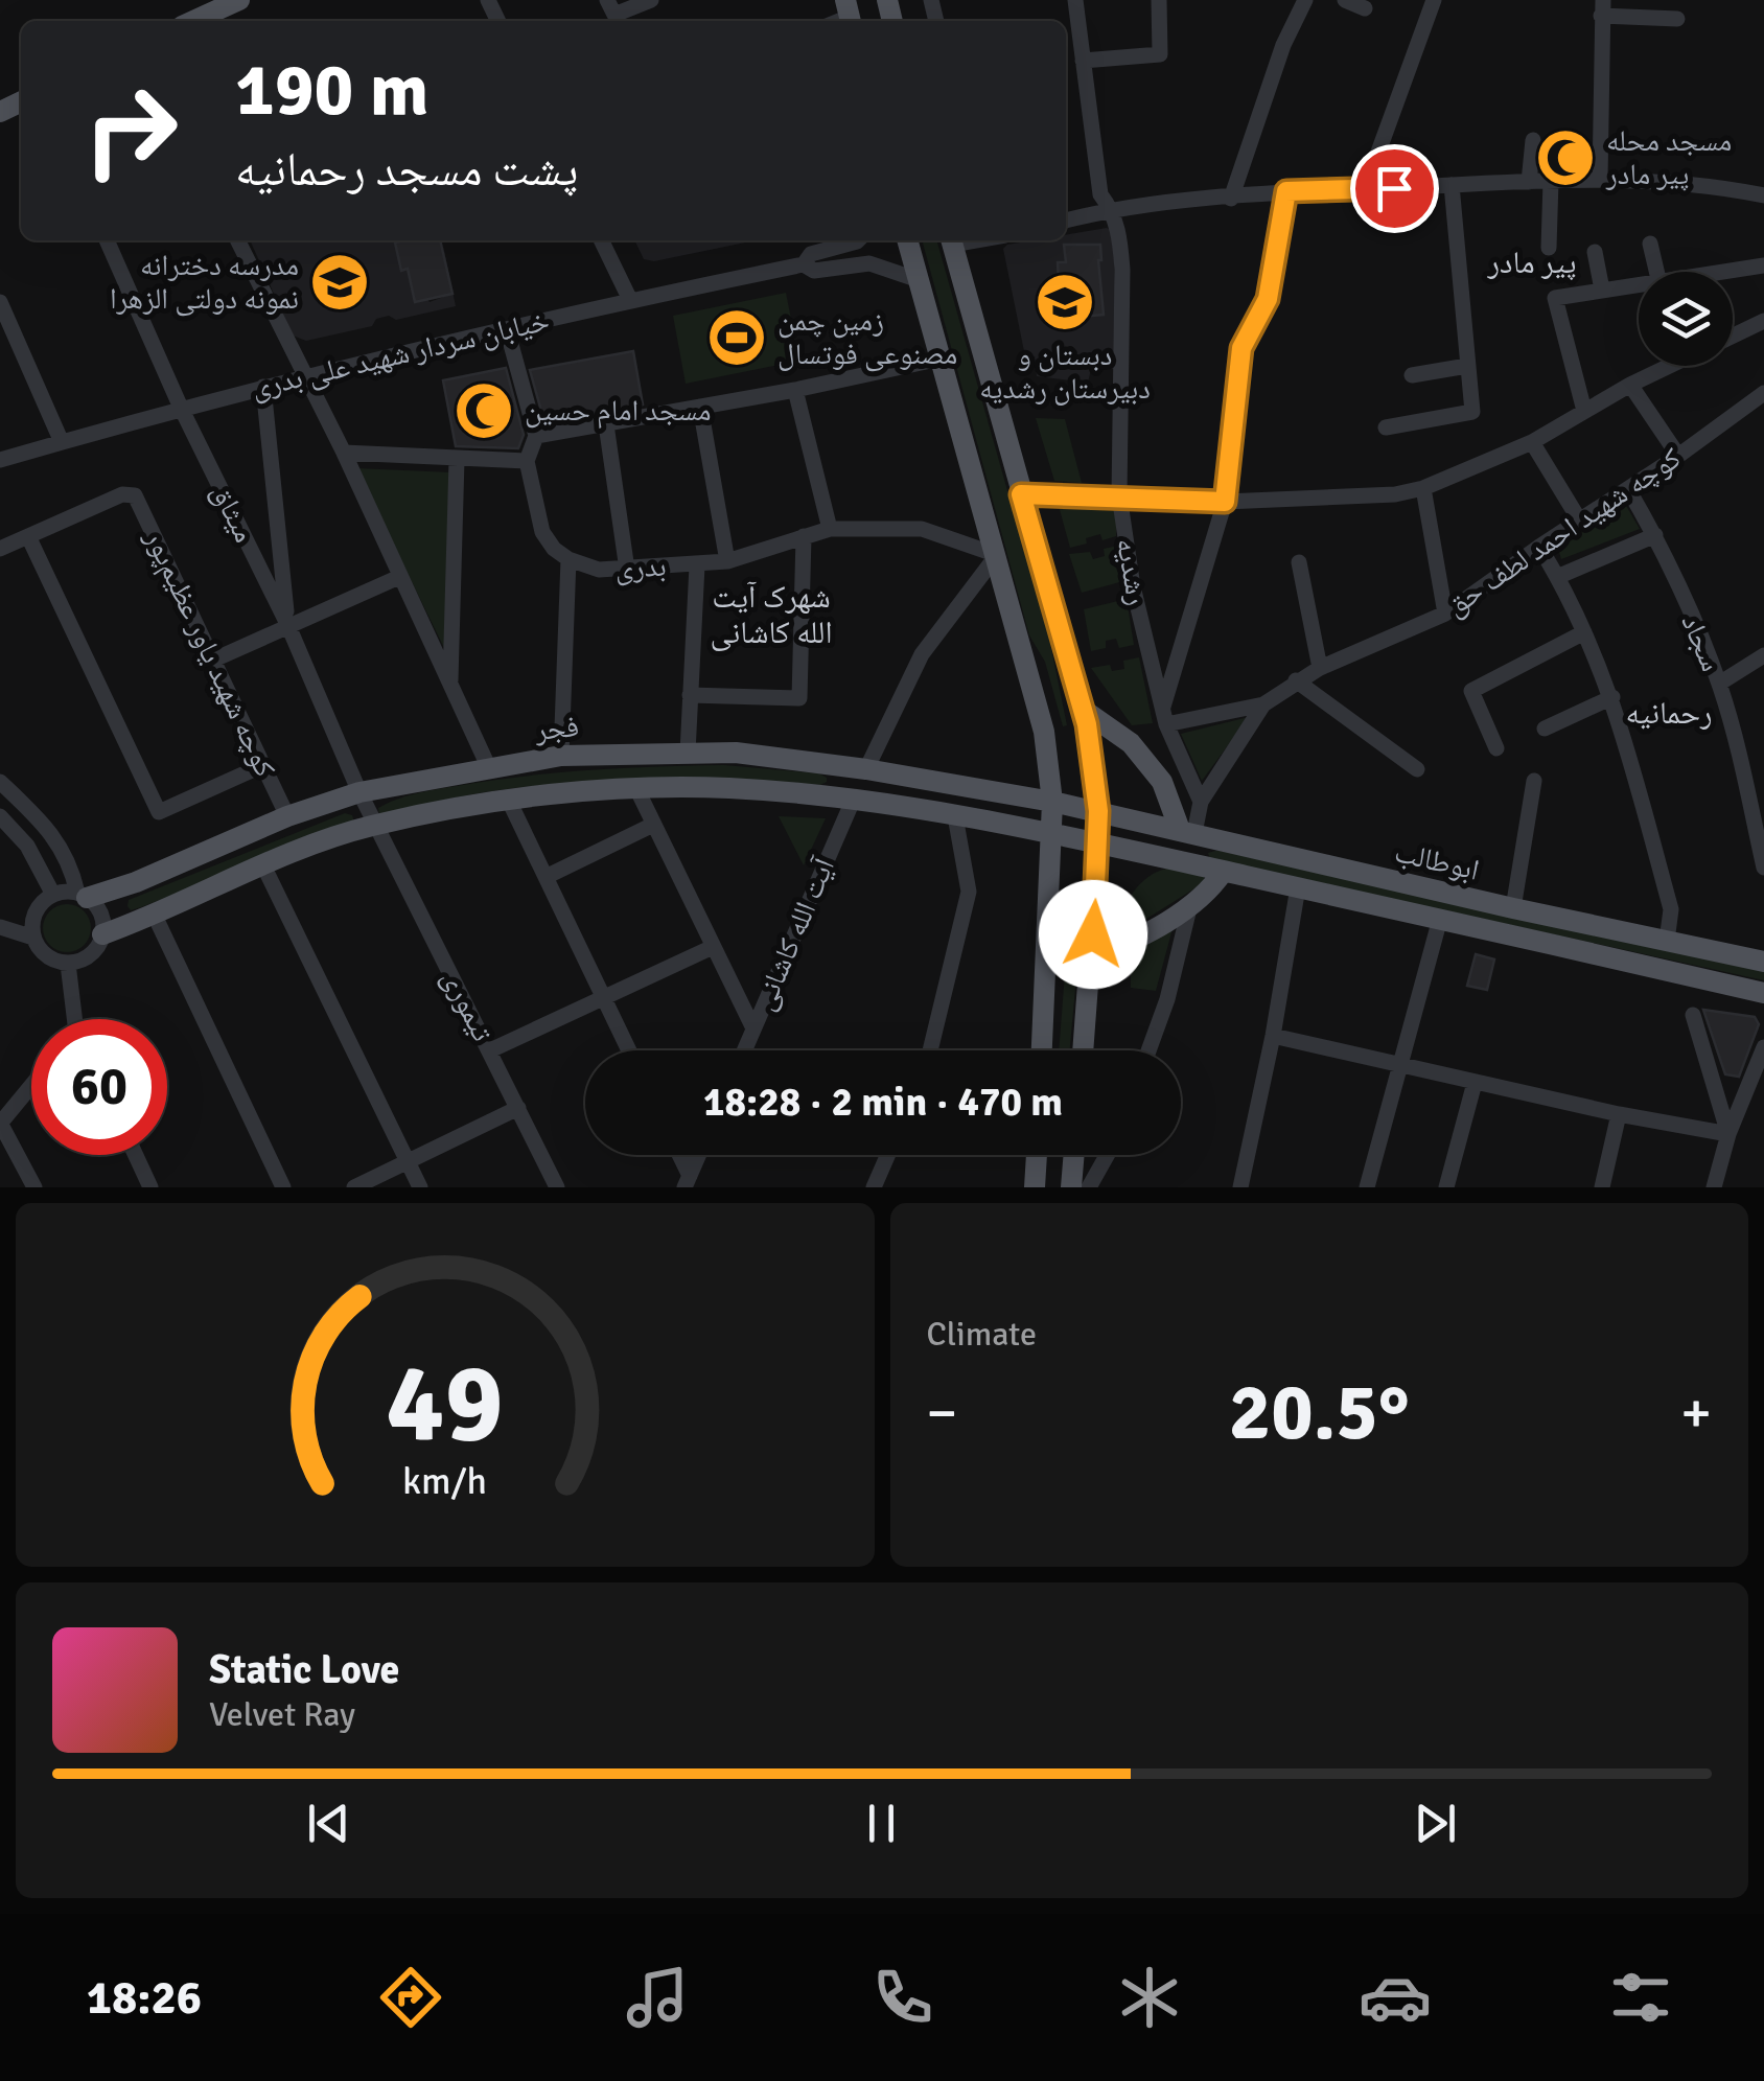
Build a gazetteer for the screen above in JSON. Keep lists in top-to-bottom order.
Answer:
{
  "streets": {
    "main road": ["فجر", "ابوطالب"],
    "street": [
      "خیابان سردار شهید علی بدری",
      "میثاق",
      "کوچه شهید احمد لطف حق",
      "بدری",
      "رشدیه",
      "سجاد",
      "کوچه شهید یاور عظیم‌پور",
      "آیت الله کاشانی",
      "تیموری"
    ]
  },
  "crossings": [
    ["خیابان سردار شهید علی بدری", "میثاق"],
    ["میثاق", "فجر"],
    ["میثاق", "تیموری"],
    ["کوچه شهید احمد لطف حق", "رشدیه"],
    ["کوچه شهید احمد لطف حق", "سجاد"],
    ["کوچه شهید احمد لطف حق", "ابوطالب"],
    ["کوچه شهید یاور عظیم‌پور", "فجر"],
    ["فجر", "ابوطالب"],
    ["فجر", "تیموری"]
  ],
  "districts": ["پیر مادر", "شهرک آیت الله کاشانی", "رحمانیه"],
  "places": {
    "mosque": ["مسجد محله پیر مادر", "مسجد امام حسین"],
    "school or university": ["مدرسه دخترانه نمونه دولتی الزهرا", "دبستان و دبیرستان رشدیه"],
    "sports": ["زمین چمن مصنوعی فوتسال"]
  },
  "page": {
    "turn": ["190 m", "پشت مسجد رحمانیه"],
    "limit": "60",
    "trip": "18:28 · 2 min · 470 m",
    "tile": "Climate",
    "heat": ["−", "20.5°", "+"],
    "song": ["Static Love", "Velvet Ray"],
    "tabs": "18:26",
    "gauge": ["49", "km/h"]
  }
}
